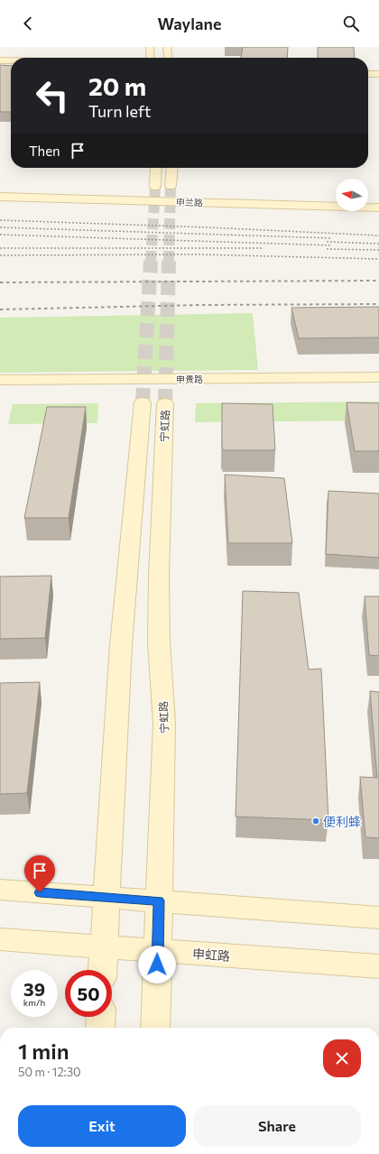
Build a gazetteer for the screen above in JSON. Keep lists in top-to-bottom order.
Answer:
{
  "streets": {
    "main road": [
      "申兰路",
      "申贵路",
      "宁虹路",
      "申虹路"
    ]
  },
  "crossings": [
    ["宁虹路", "申虹路"]
  ],
  "places": ["便利蜂"],
  "north": "left",
  "page": {
    "header": "Waylane",
    "turn": ["20 m", "Turn left"],
    "then": "Then",
    "speed": "39 km/h",
    "limit": "50",
    "heading": ["1 min", "50 m · 12:30"],
    "buttons": ["Exit", "Share"]
  }
}
